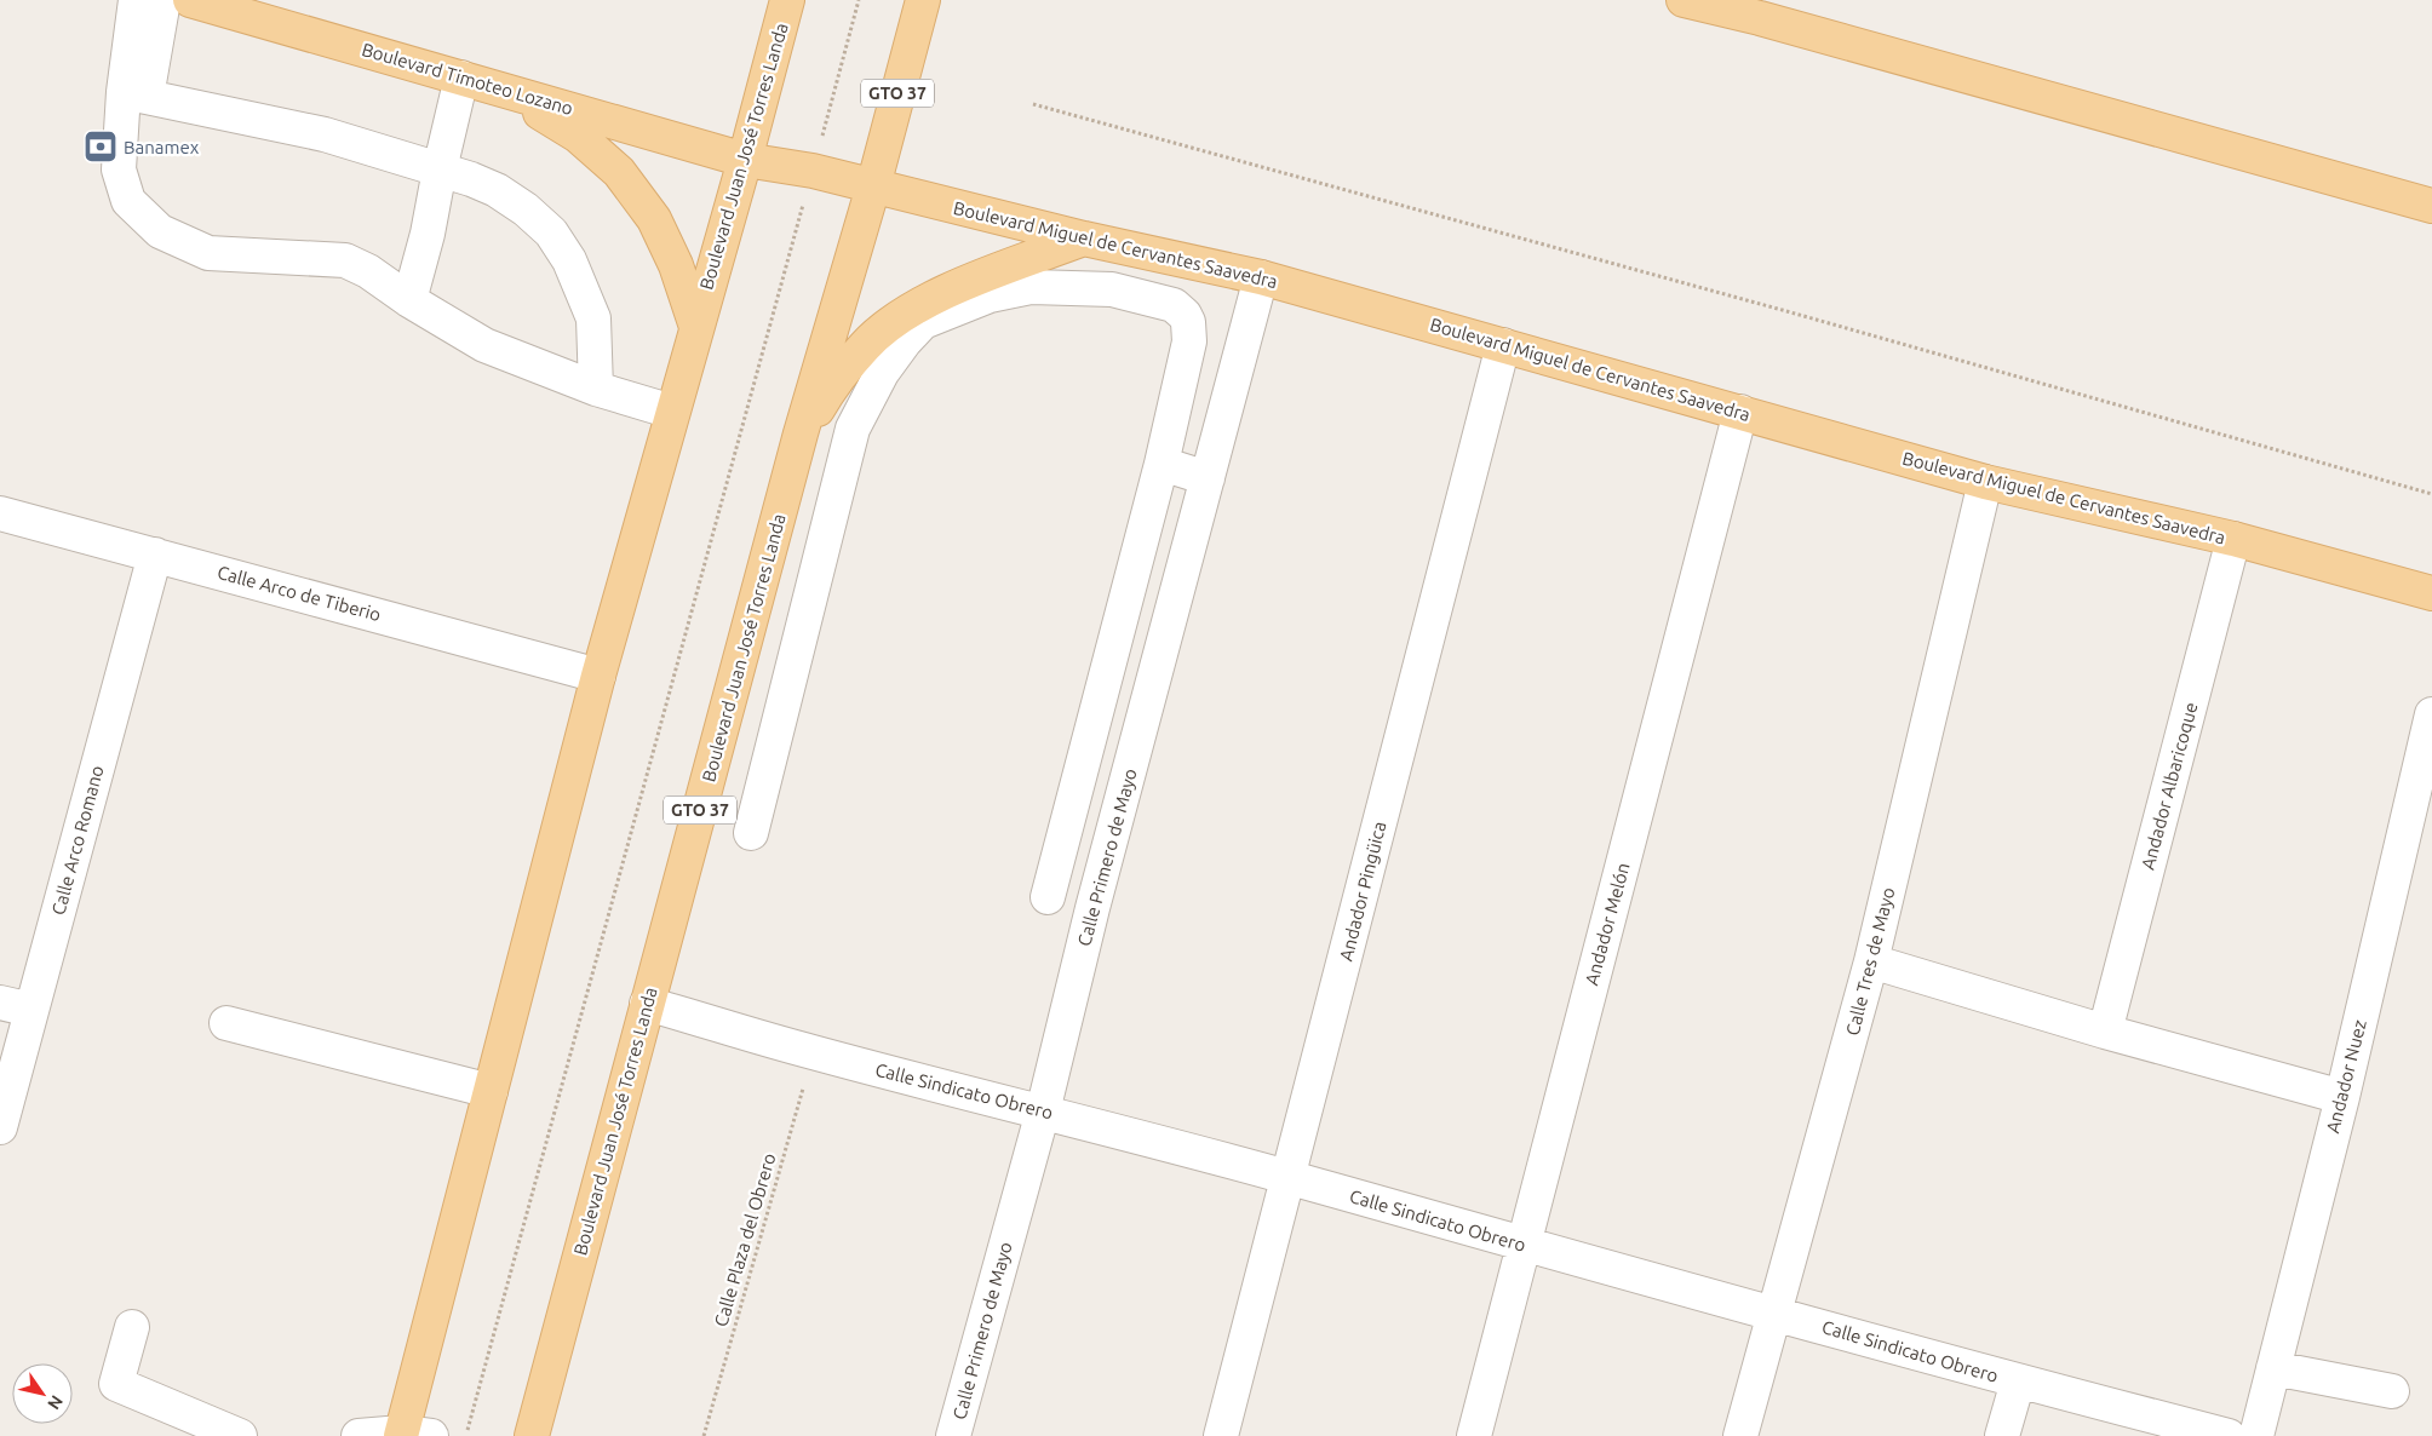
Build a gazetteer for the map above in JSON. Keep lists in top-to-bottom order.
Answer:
{
  "streets": {
    "main road": [
      "Boulevard Timoteo Lozano",
      "GTO 37",
      "Boulevard Juan José Torres Landa",
      "Boulevard Miguel de Cervantes Saavedra"
    ],
    "street": [
      "Calle Arco de Tiberio",
      "Andador Albaricoque",
      "Calle Arco Romano",
      "Calle Primero de Mayo",
      "Andador Pingüica",
      "Andador Melón",
      "Calle Tres de Mayo",
      "Andador Nuez",
      "Calle Sindicato Obrero"
    ],
    "path": ["Calle Plaza del Obrero"]
  },
  "crossings": [
    ["Boulevard Timoteo Lozano", "Boulevard Juan José Torres Landa"],
    ["Boulevard Timoteo Lozano", "Boulevard Miguel de Cervantes Saavedra"],
    ["Boulevard Juan José Torres Landa", "Boulevard Miguel de Cervantes Saavedra"],
    ["Boulevard Juan José Torres Landa", "Calle Arco de Tiberio"],
    ["Boulevard Juan José Torres Landa", "Calle Sindicato Obrero"],
    ["Boulevard Miguel de Cervantes Saavedra", "Andador Albaricoque"],
    ["Boulevard Miguel de Cervantes Saavedra", "Calle Primero de Mayo"],
    ["Boulevard Miguel de Cervantes Saavedra", "Andador Pingüica"],
    ["Boulevard Miguel de Cervantes Saavedra", "Andador Melón"],
    ["Boulevard Miguel de Cervantes Saavedra", "Calle Tres de Mayo"],
    ["Calle Arco de Tiberio", "Calle Arco Romano"],
    ["Calle Primero de Mayo", "Calle Sindicato Obrero"],
    ["Andador Pingüica", "Calle Sindicato Obrero"],
    ["Andador Melón", "Calle Sindicato Obrero"],
    ["Calle Tres de Mayo", "Calle Sindicato Obrero"],
    ["Calle Sindicato Obrero", "Calle Plaza del Obrero"]
  ],
  "places": {
    "bank": ["Banamex"]
  },
  "north": "bottom right"
}
